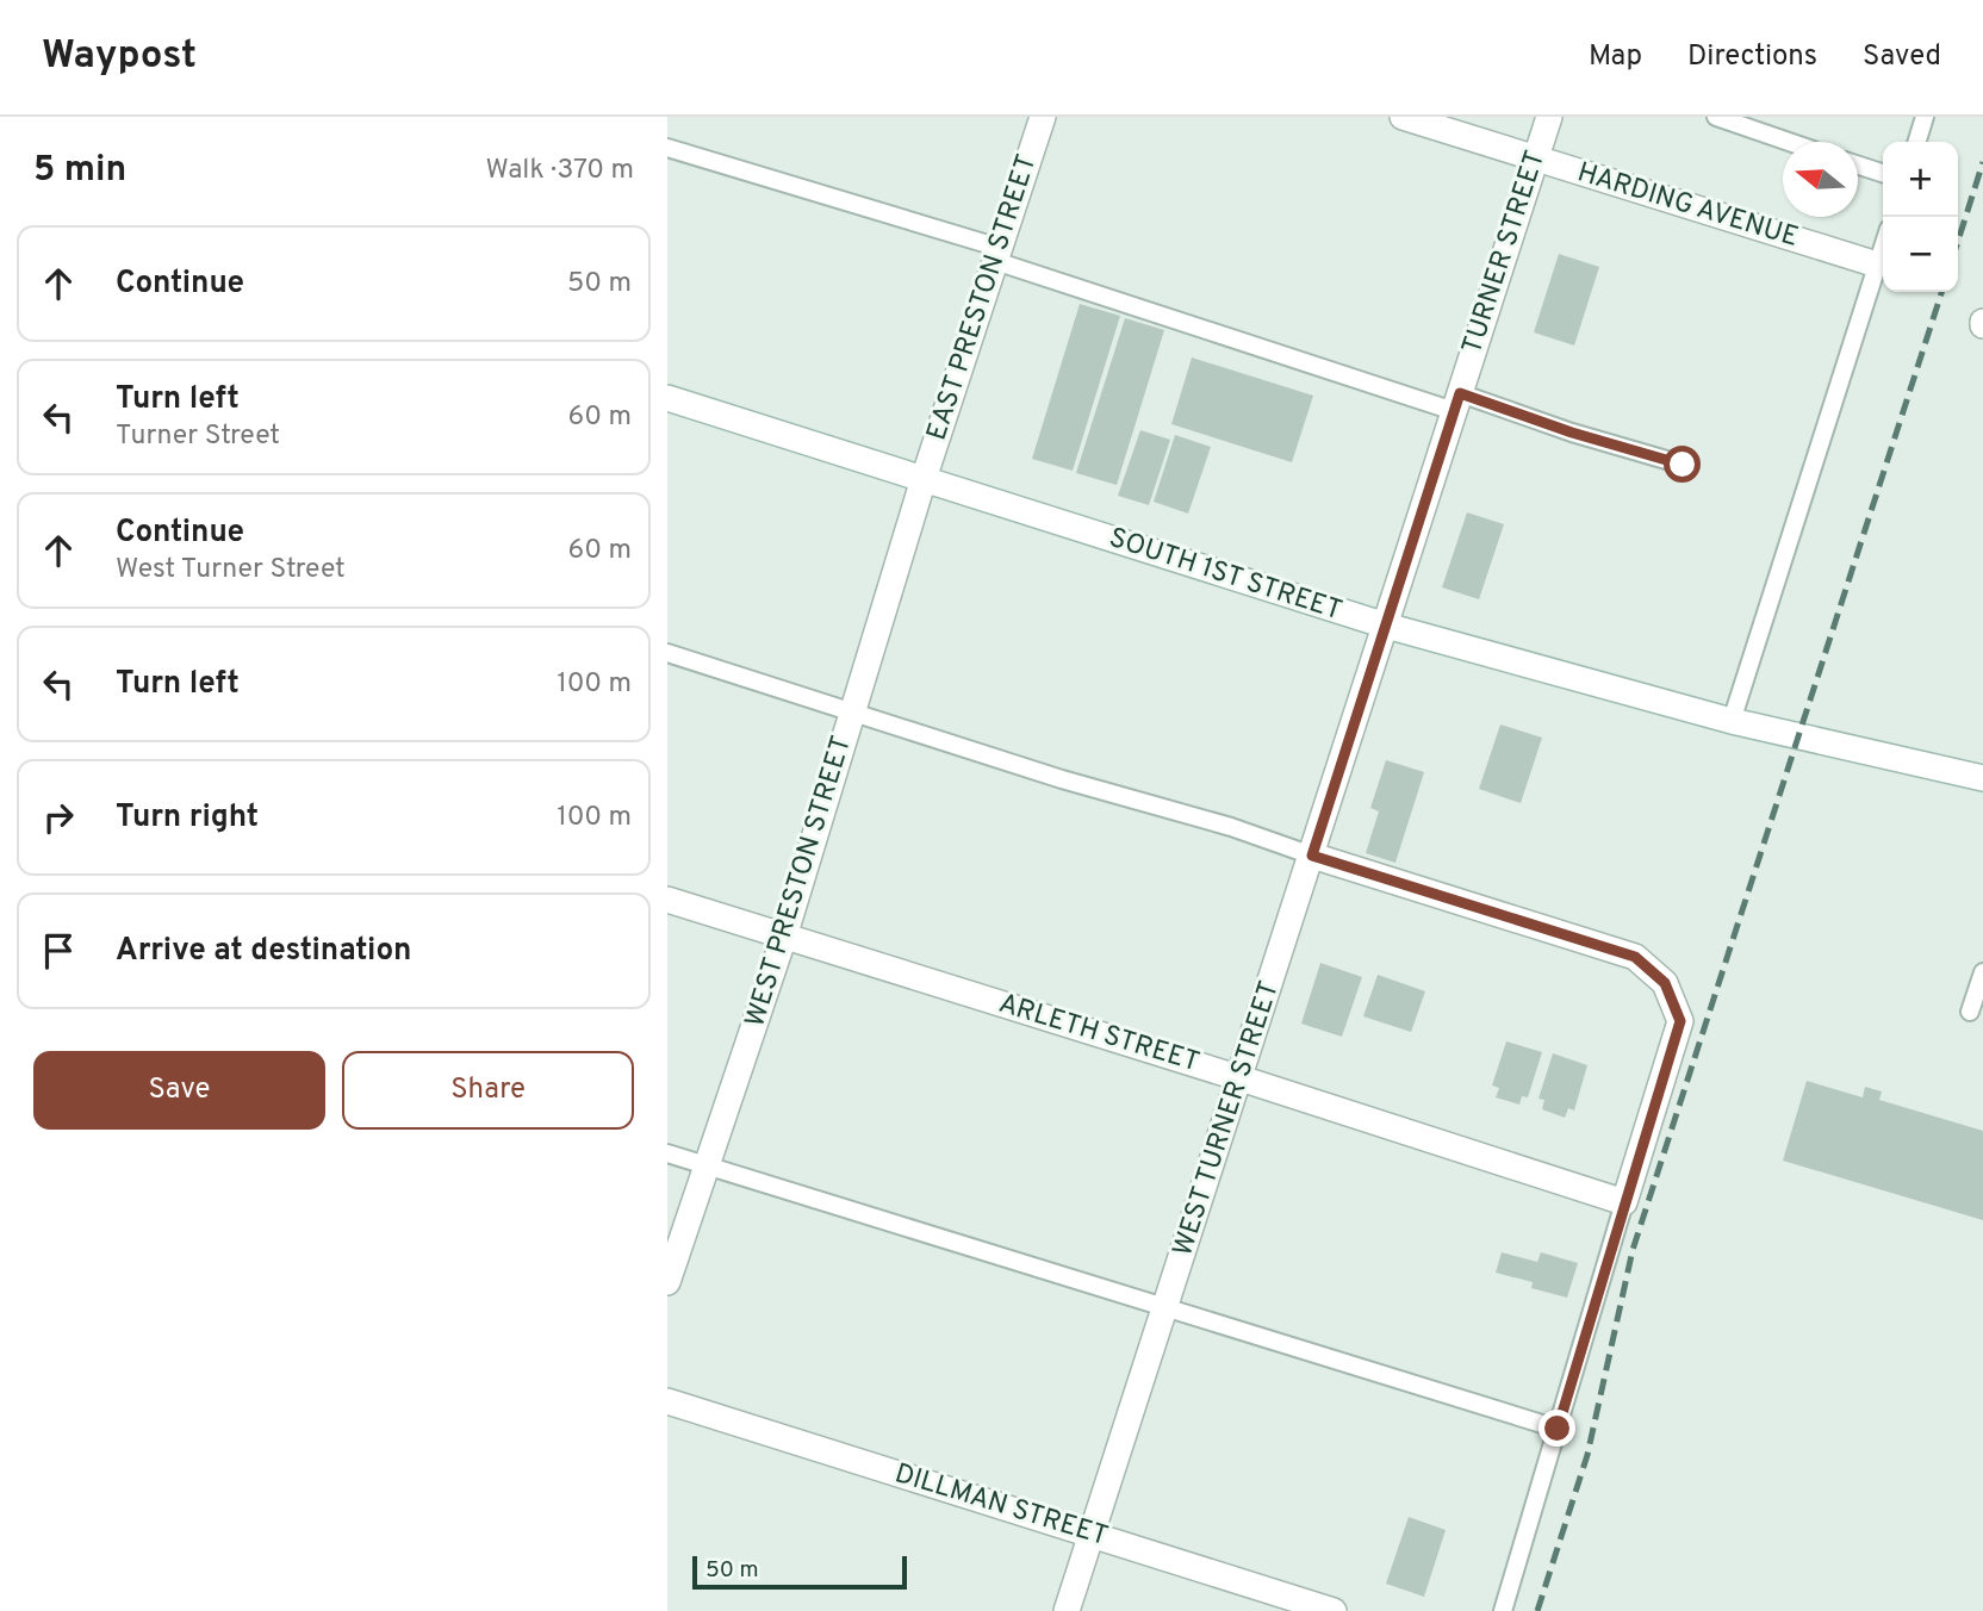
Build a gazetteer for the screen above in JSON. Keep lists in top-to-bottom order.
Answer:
{
  "streets": {
    "street": [
      "HARDING AVENUE",
      "TURNER STREET",
      "EAST PRESTON STREET",
      "SOUTH 1ST STREET",
      "WEST PRESTON STREET",
      "ARLETH STREET",
      "WEST TURNER STREET",
      "DILLMAN STREET"
    ]
  },
  "crossings": [
    ["HARDING AVENUE", "TURNER STREET"],
    ["TURNER STREET", "SOUTH 1ST STREET"],
    ["TURNER STREET", "WEST TURNER STREET"],
    ["EAST PRESTON STREET", "SOUTH 1ST STREET"],
    ["EAST PRESTON STREET", "WEST PRESTON STREET"],
    ["SOUTH 1ST STREET", "WEST PRESTON STREET"],
    ["SOUTH 1ST STREET", "WEST TURNER STREET"],
    ["WEST PRESTON STREET", "ARLETH STREET"],
    ["ARLETH STREET", "WEST TURNER STREET"],
    ["WEST TURNER STREET", "DILLMAN STREET"]
  ],
  "scale_bar": "50 m",
  "north": "left",
  "page": {
    "header": "Waypost",
    "nav": ["Map", "Directions", "Saved"],
    "heading": ["5 min", "Walk · 370 m"],
    "map_buttons": ["+", "−"],
    "list": [
      ["Continue", "50 m"],
      ["Turn left", "Turner Street", "60 m"],
      ["Continue", "West Turner Street", "60 m"],
      ["Turn left", "100 m"],
      ["Turn right", "100 m"],
      "Arrive at destination"
    ],
    "buttons": ["Save", "Share"],
    "scale": "50 m"
  }
}
